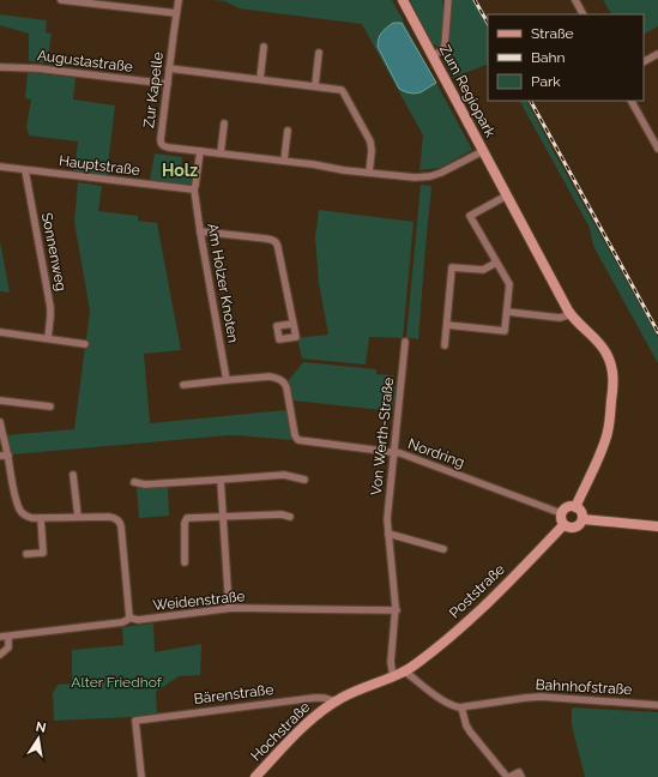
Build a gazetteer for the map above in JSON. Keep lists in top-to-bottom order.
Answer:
{
  "streets": {
    "street": [
      "Augustastraße",
      "Zur Kapelle",
      "Zum Regiopark",
      "Hauptstraße",
      "Sonnenweg",
      "Am Holzer Knoten",
      "Von Werth-Straße",
      "Nordring",
      "Poststraße",
      "Weidenstraße",
      "Bahnhofstraße",
      "Bärenstraße",
      "Hochstraße"
    ]
  },
  "crossings": [
    ["Augustastraße", "Zur Kapelle"],
    ["Zum Regiopark", "Nordring"],
    ["Zum Regiopark", "Poststraße"],
    ["Hauptstraße", "Sonnenweg"],
    ["Hauptstraße", "Am Holzer Knoten"],
    ["Am Holzer Knoten", "Nordring"],
    ["Von Werth-Straße", "Nordring"],
    ["Von Werth-Straße", "Weidenstraße"],
    ["Von Werth-Straße", "Hochstraße"],
    ["Nordring", "Poststraße"],
    ["Poststraße", "Hochstraße"],
    ["Bärenstraße", "Hochstraße"]
  ],
  "districts": ["Holz"],
  "parks": ["Alter Friedhof"],
  "legend": ["Straße", "Bahn", "Park"],
  "north": "top"
}
